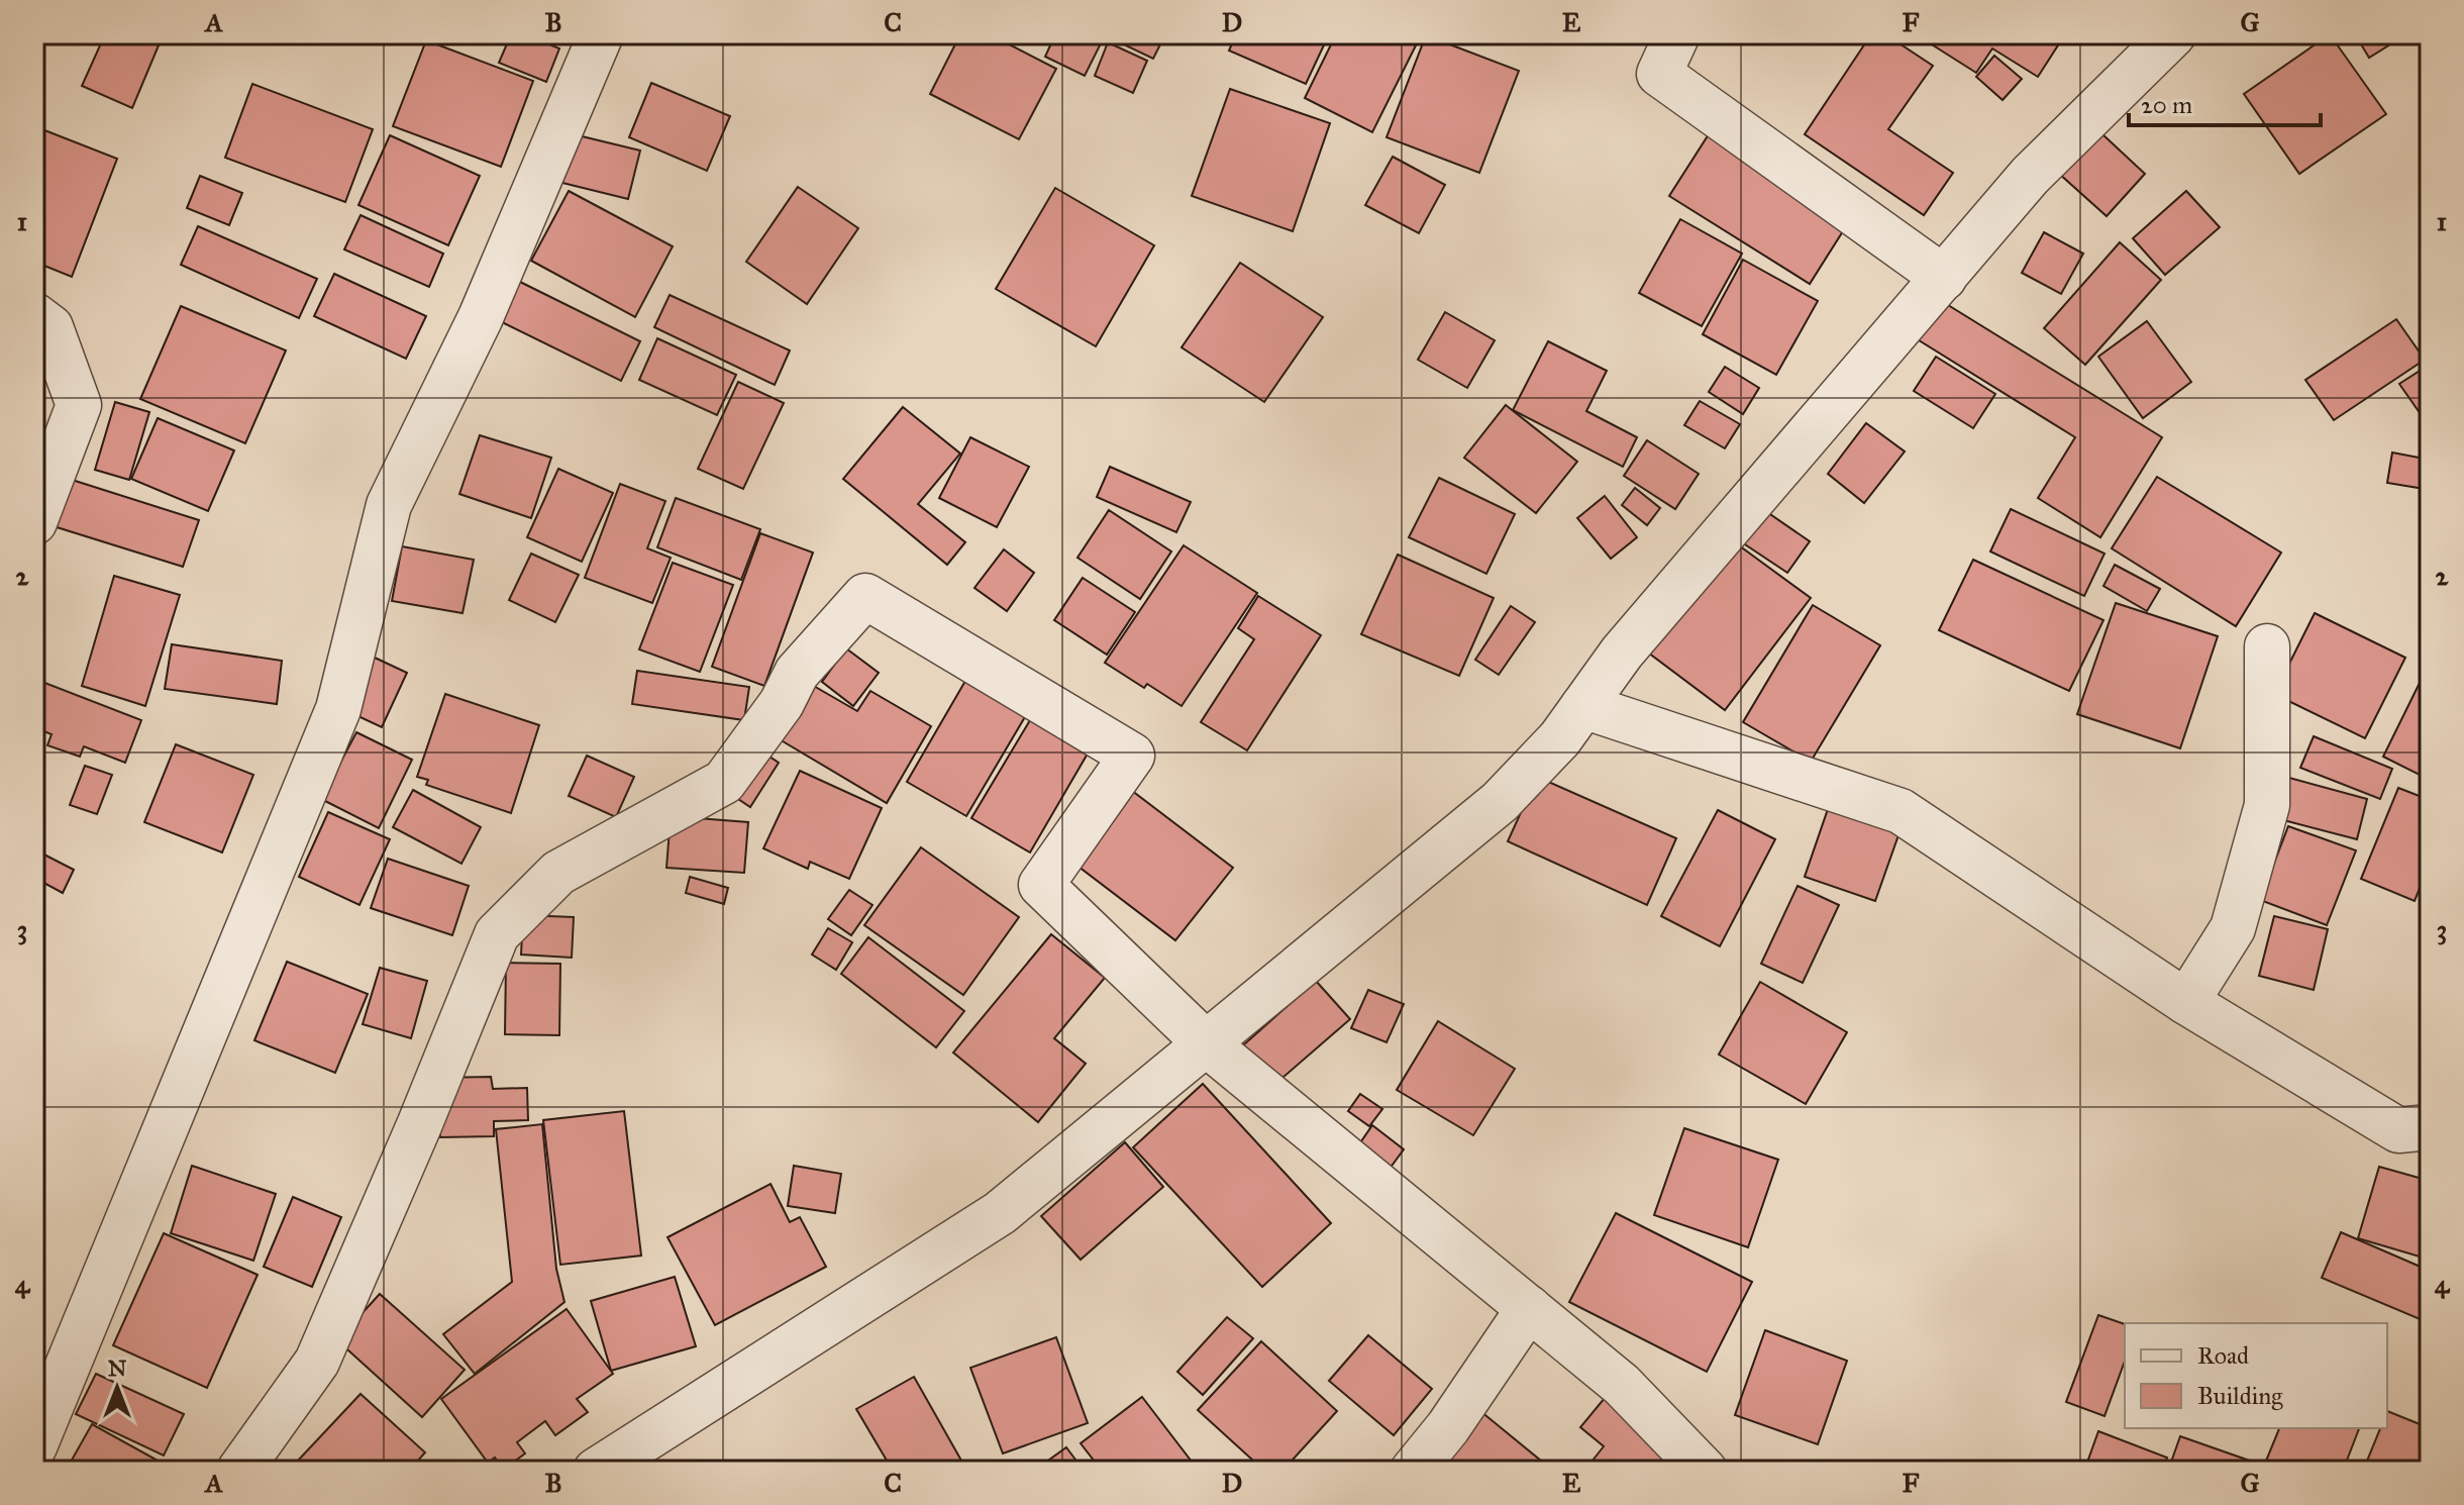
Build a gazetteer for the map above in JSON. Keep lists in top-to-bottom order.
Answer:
{
  "legend": ["Road", "Building"],
  "scale_bar": "20 m",
  "north": "top",
  "grid": {
    "columns": [
      "A",
      "B",
      "C",
      "D",
      "E",
      "F",
      "G"
    ],
    "rows": [
      "1",
      "2",
      "3",
      "4"
    ]
  }
}
